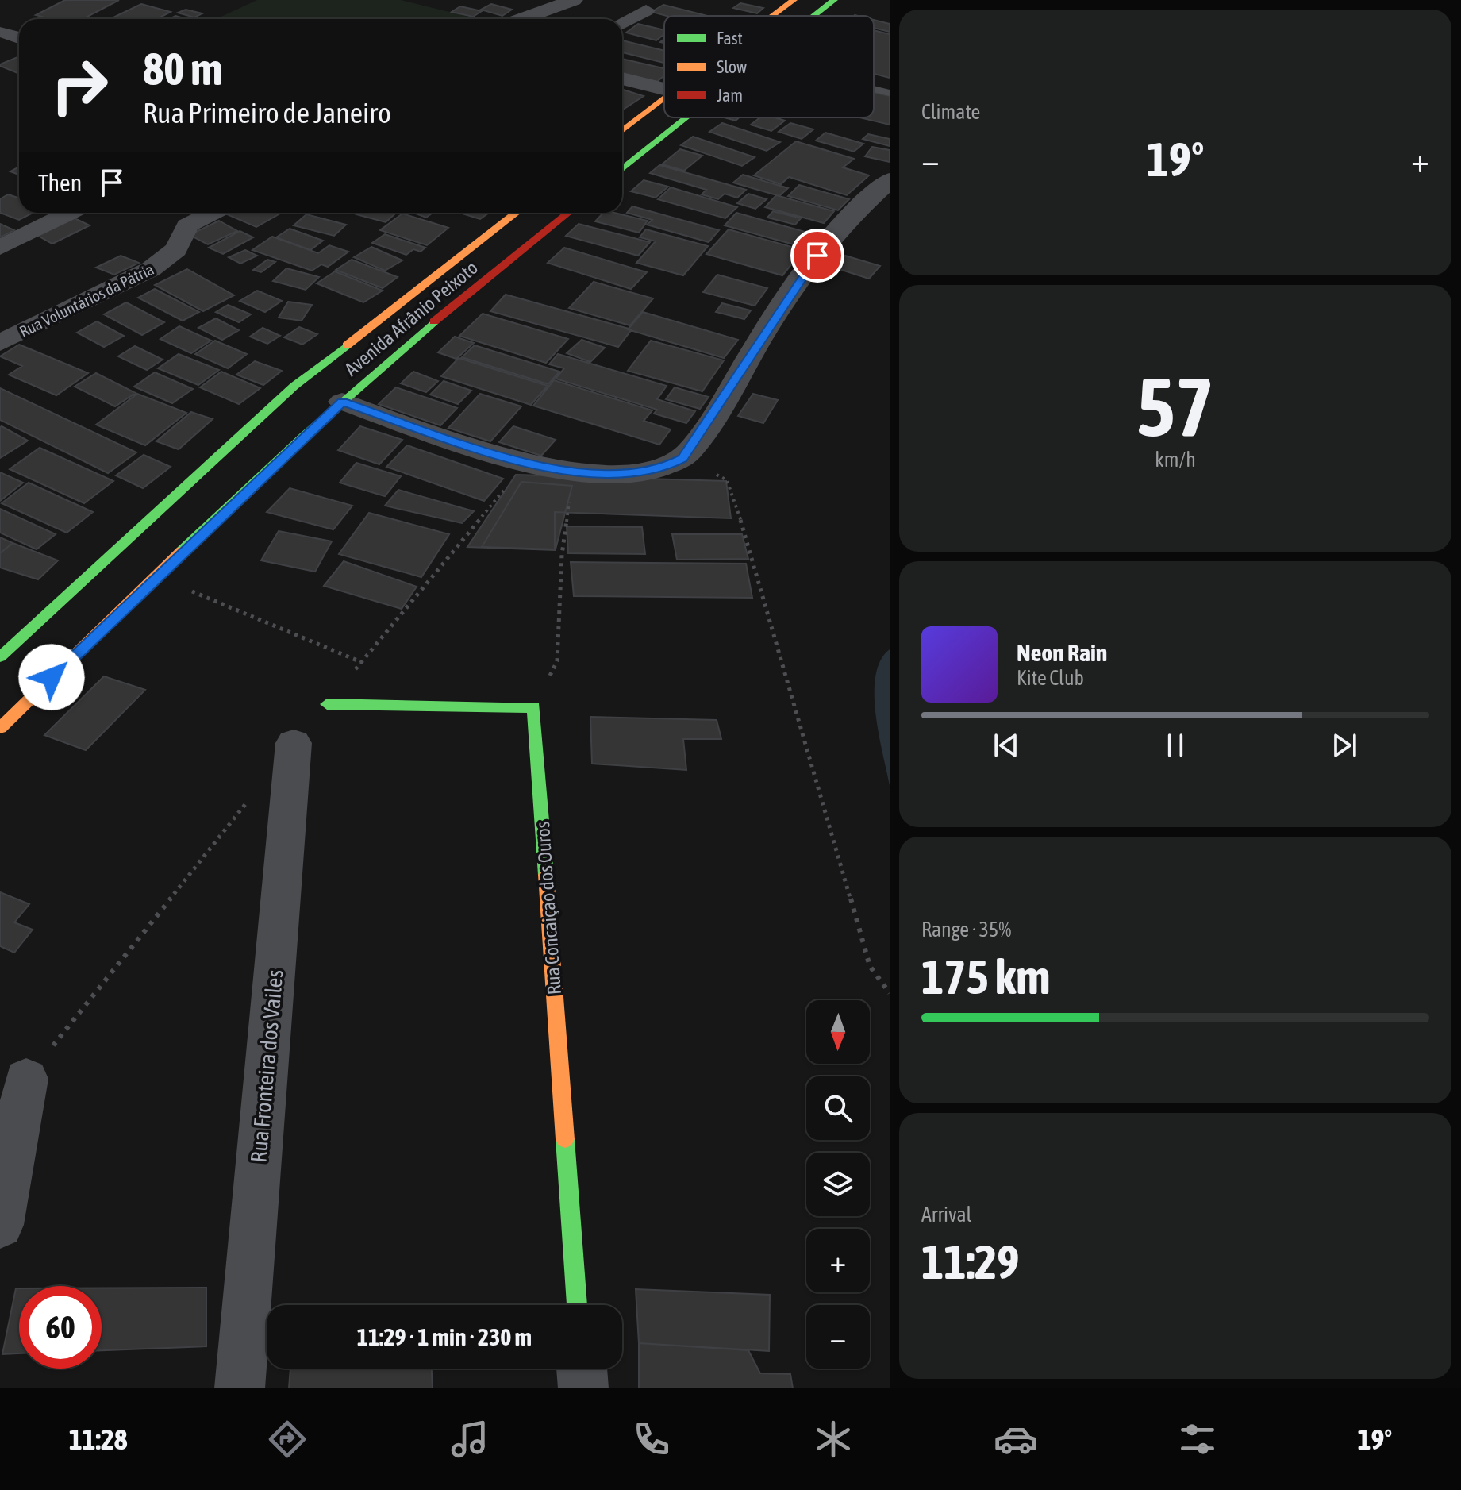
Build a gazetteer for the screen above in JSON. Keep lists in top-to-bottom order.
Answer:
{
  "streets": {
    "main road": ["Avenida Afrânio Peixoto", "Rua Concaiçao dos Ouros"],
    "street": ["Rua Voluntários da Pátria", "Rua Fronteira dos Vailes"]
  },
  "legend": ["Fast", "Slow", "Jam"],
  "north": "bottom",
  "page": {
    "tile": [
      "Climate",
      ["57", "km/h"],
      ["Range · 35%", "175 km"],
      ["Arrival", "11:29"]
    ],
    "turn": ["80 m", "Rua Primeiro de Janeiro"],
    "heat": ["−", "19°", "+"],
    "then": "Then",
    "song": ["Neon Rain", "Kite Club"],
    "map_buttons": ["+", "−"],
    "limit": "60",
    "trip": "11:29 · 1 min · 230 m",
    "tabs": ["11:28", "19°"]
  }
}
